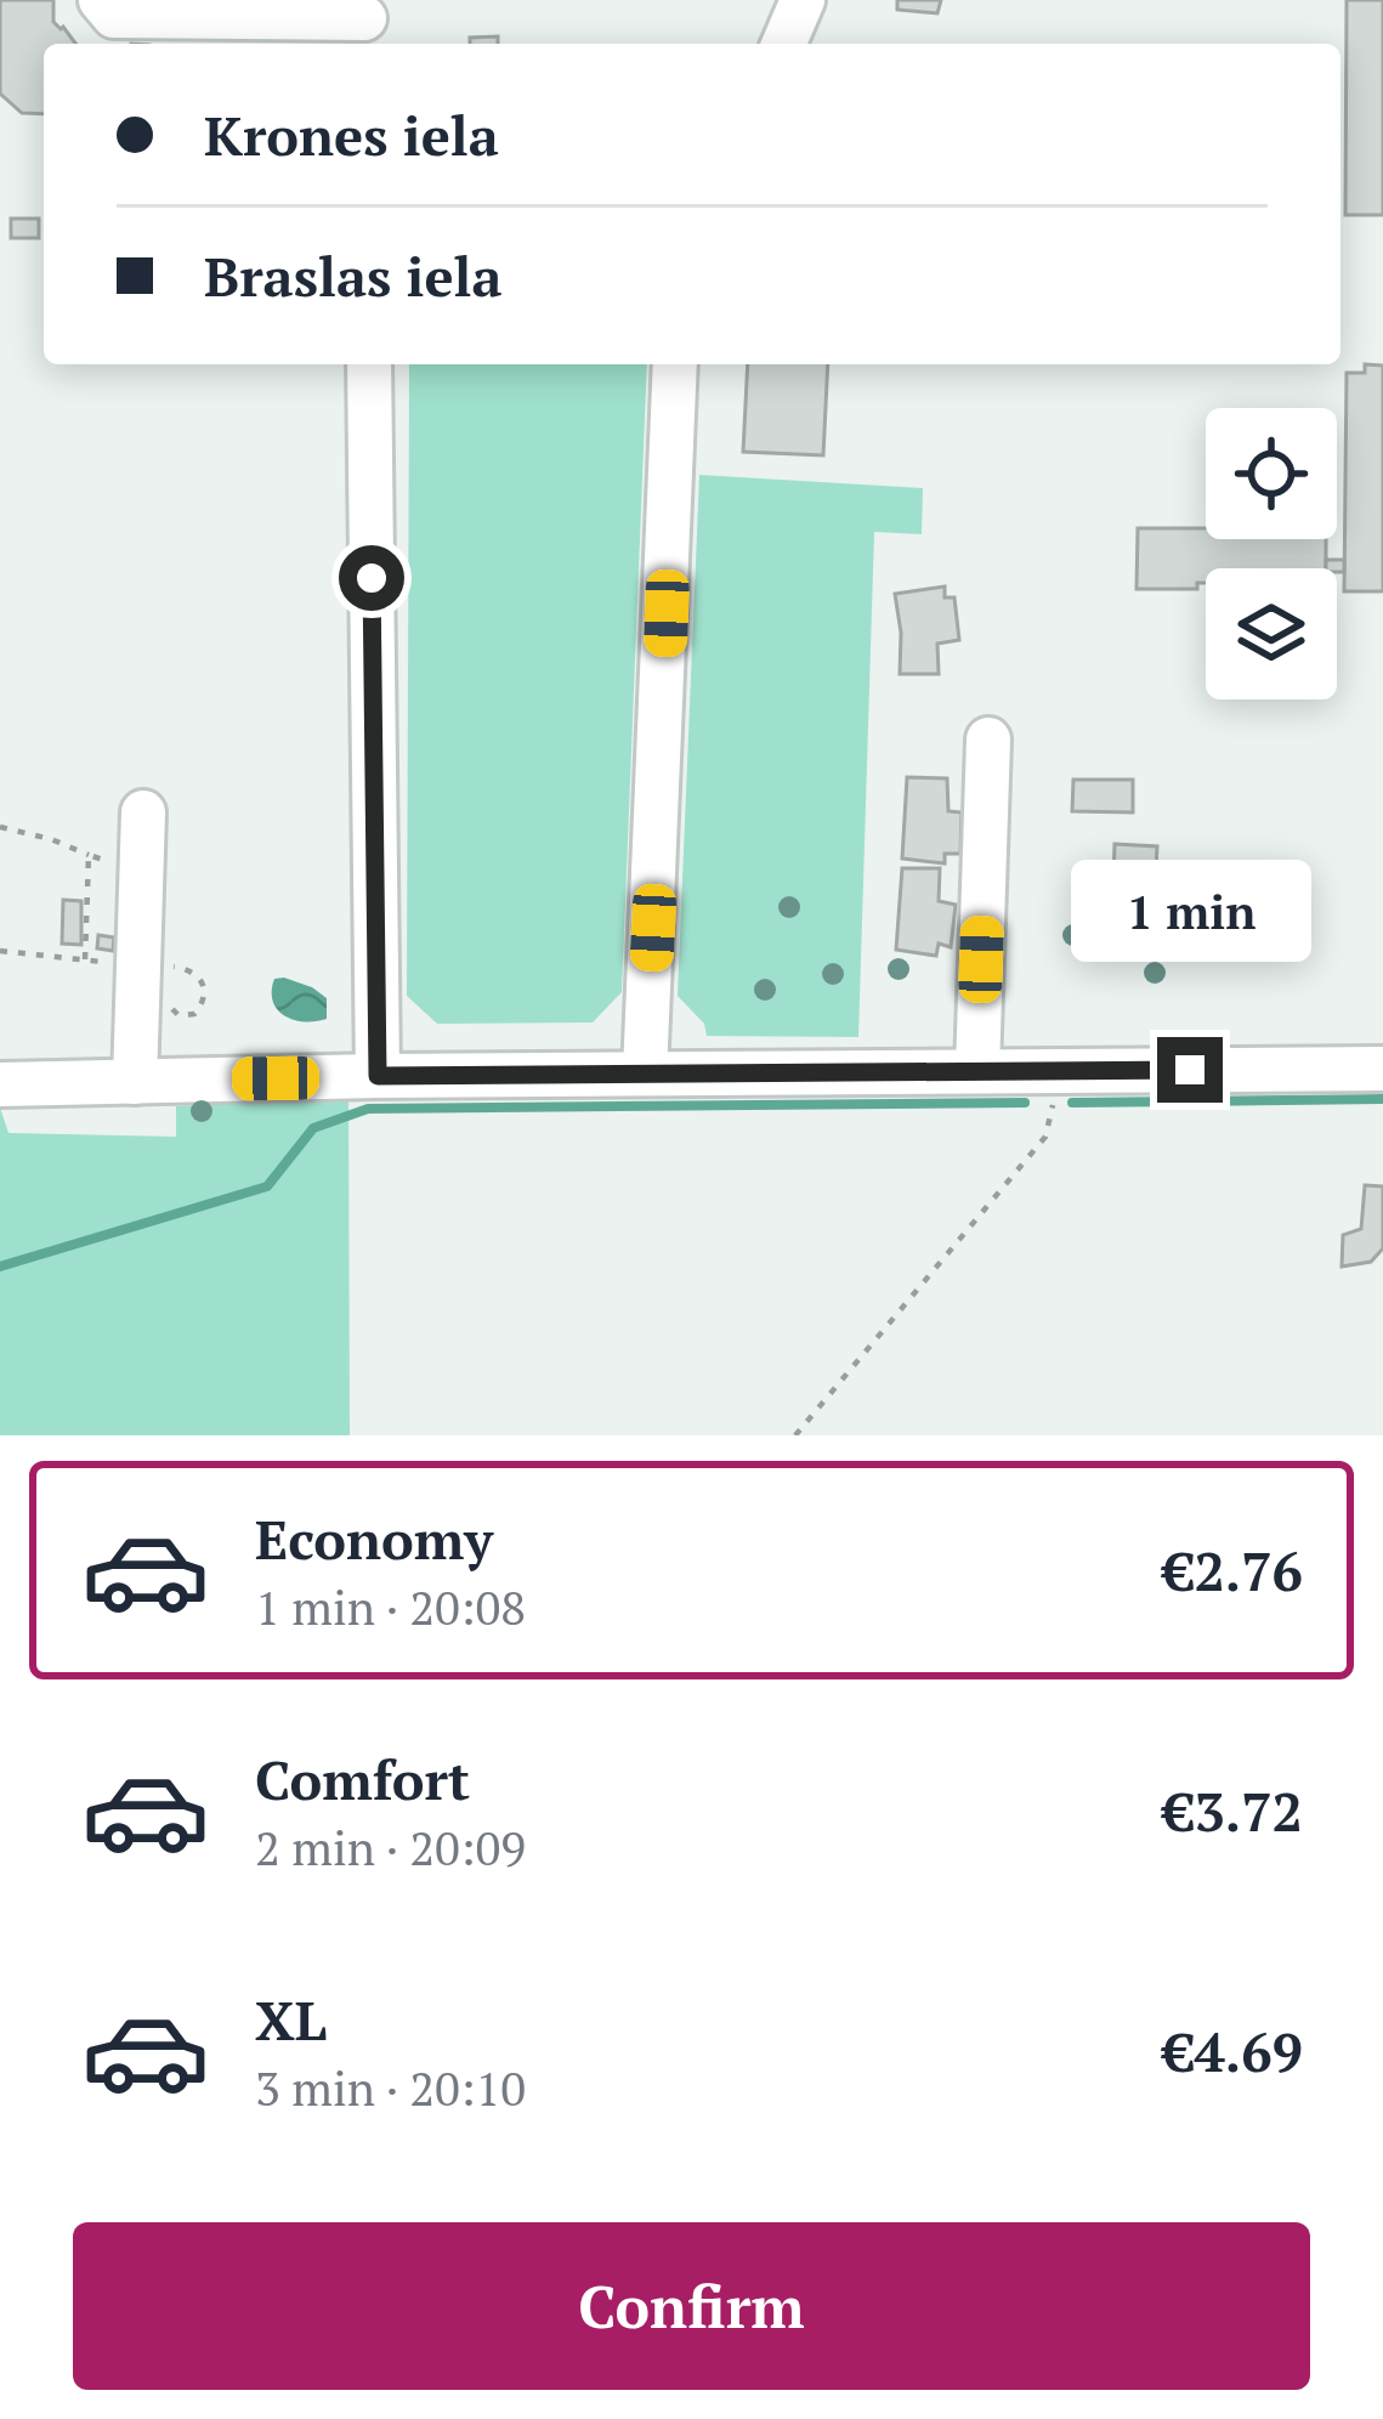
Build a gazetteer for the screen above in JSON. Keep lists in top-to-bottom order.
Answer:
{
  "page": {
    "banner": ["Krones iela", "Braslas iela"],
    "bubble": "1 min",
    "list": [
      {
        "name": "Economy",
        "note": "1 min · 20:08",
        "value": "€2.76"
      },
      {
        "name": "Comfort",
        "note": "2 min · 20:09",
        "value": "€3.72"
      },
      {
        "name": "XL",
        "note": "3 min · 20:10",
        "value": "€4.69"
      }
    ],
    "buttons": "Confirm"
  }
}
